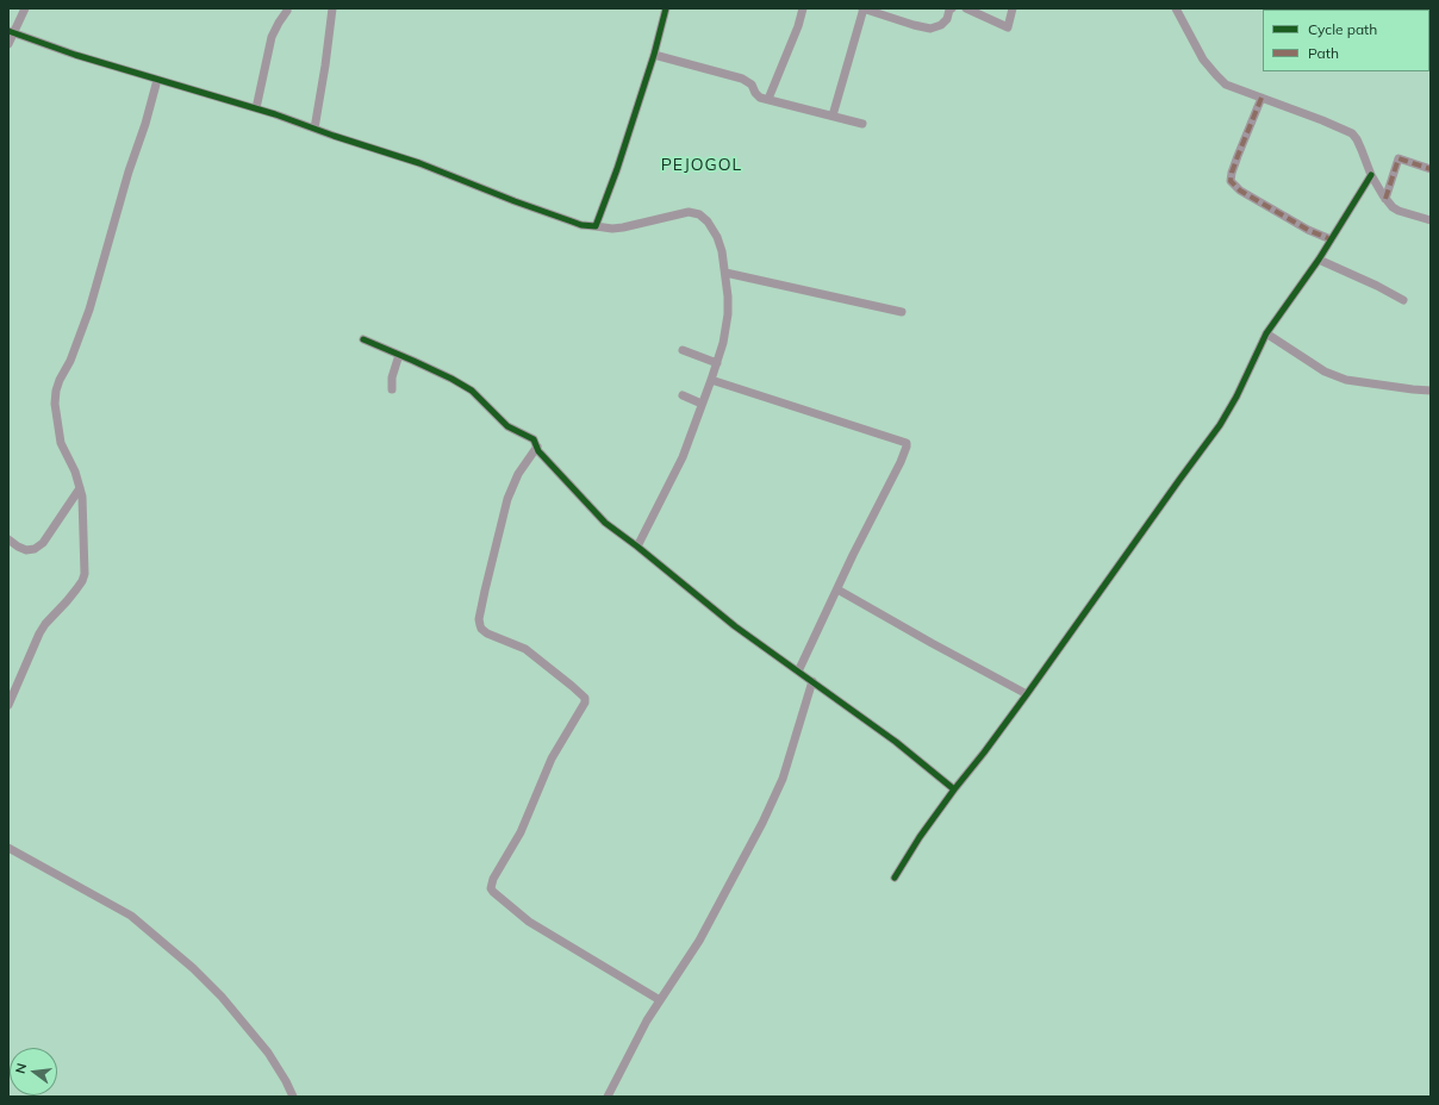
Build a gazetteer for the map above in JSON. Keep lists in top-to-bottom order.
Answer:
{
  "districts": ["PEJOGOL"],
  "legend": ["Cycle path", "Path"],
  "north": "left"
}
